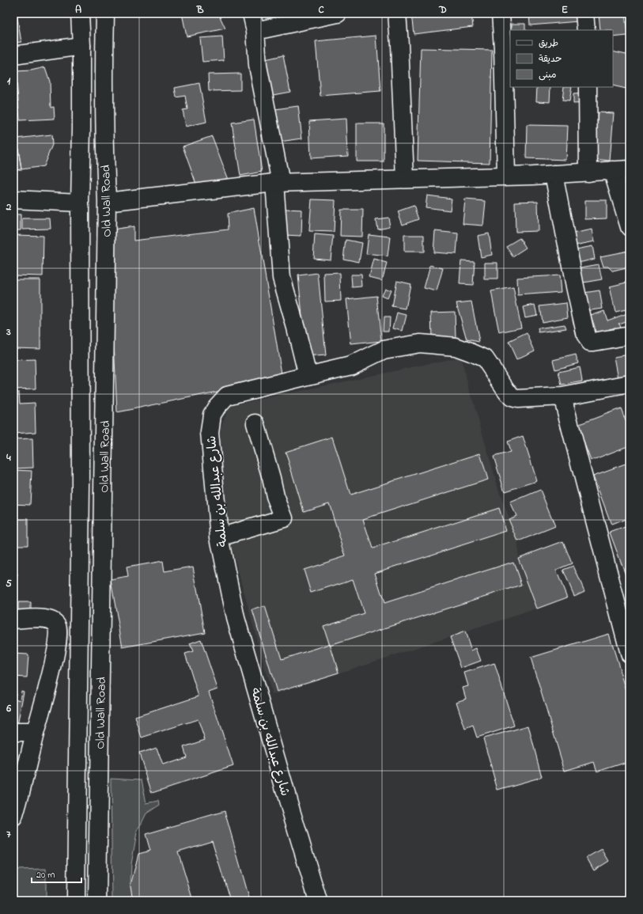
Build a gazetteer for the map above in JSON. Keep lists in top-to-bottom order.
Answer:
{
  "streets": {
    "street": ["Old Wall Road", "شارع عبدالله بن سلمة"]
  },
  "legend": ["طريق", "حديقة", "مبنى"],
  "scale_bar": "20 m",
  "grid": {
    "columns": [
      "A",
      "B",
      "C",
      "D",
      "E"
    ],
    "rows": [
      "1",
      "2",
      "3",
      "4",
      "5",
      "6",
      "7"
    ]
  }
}
